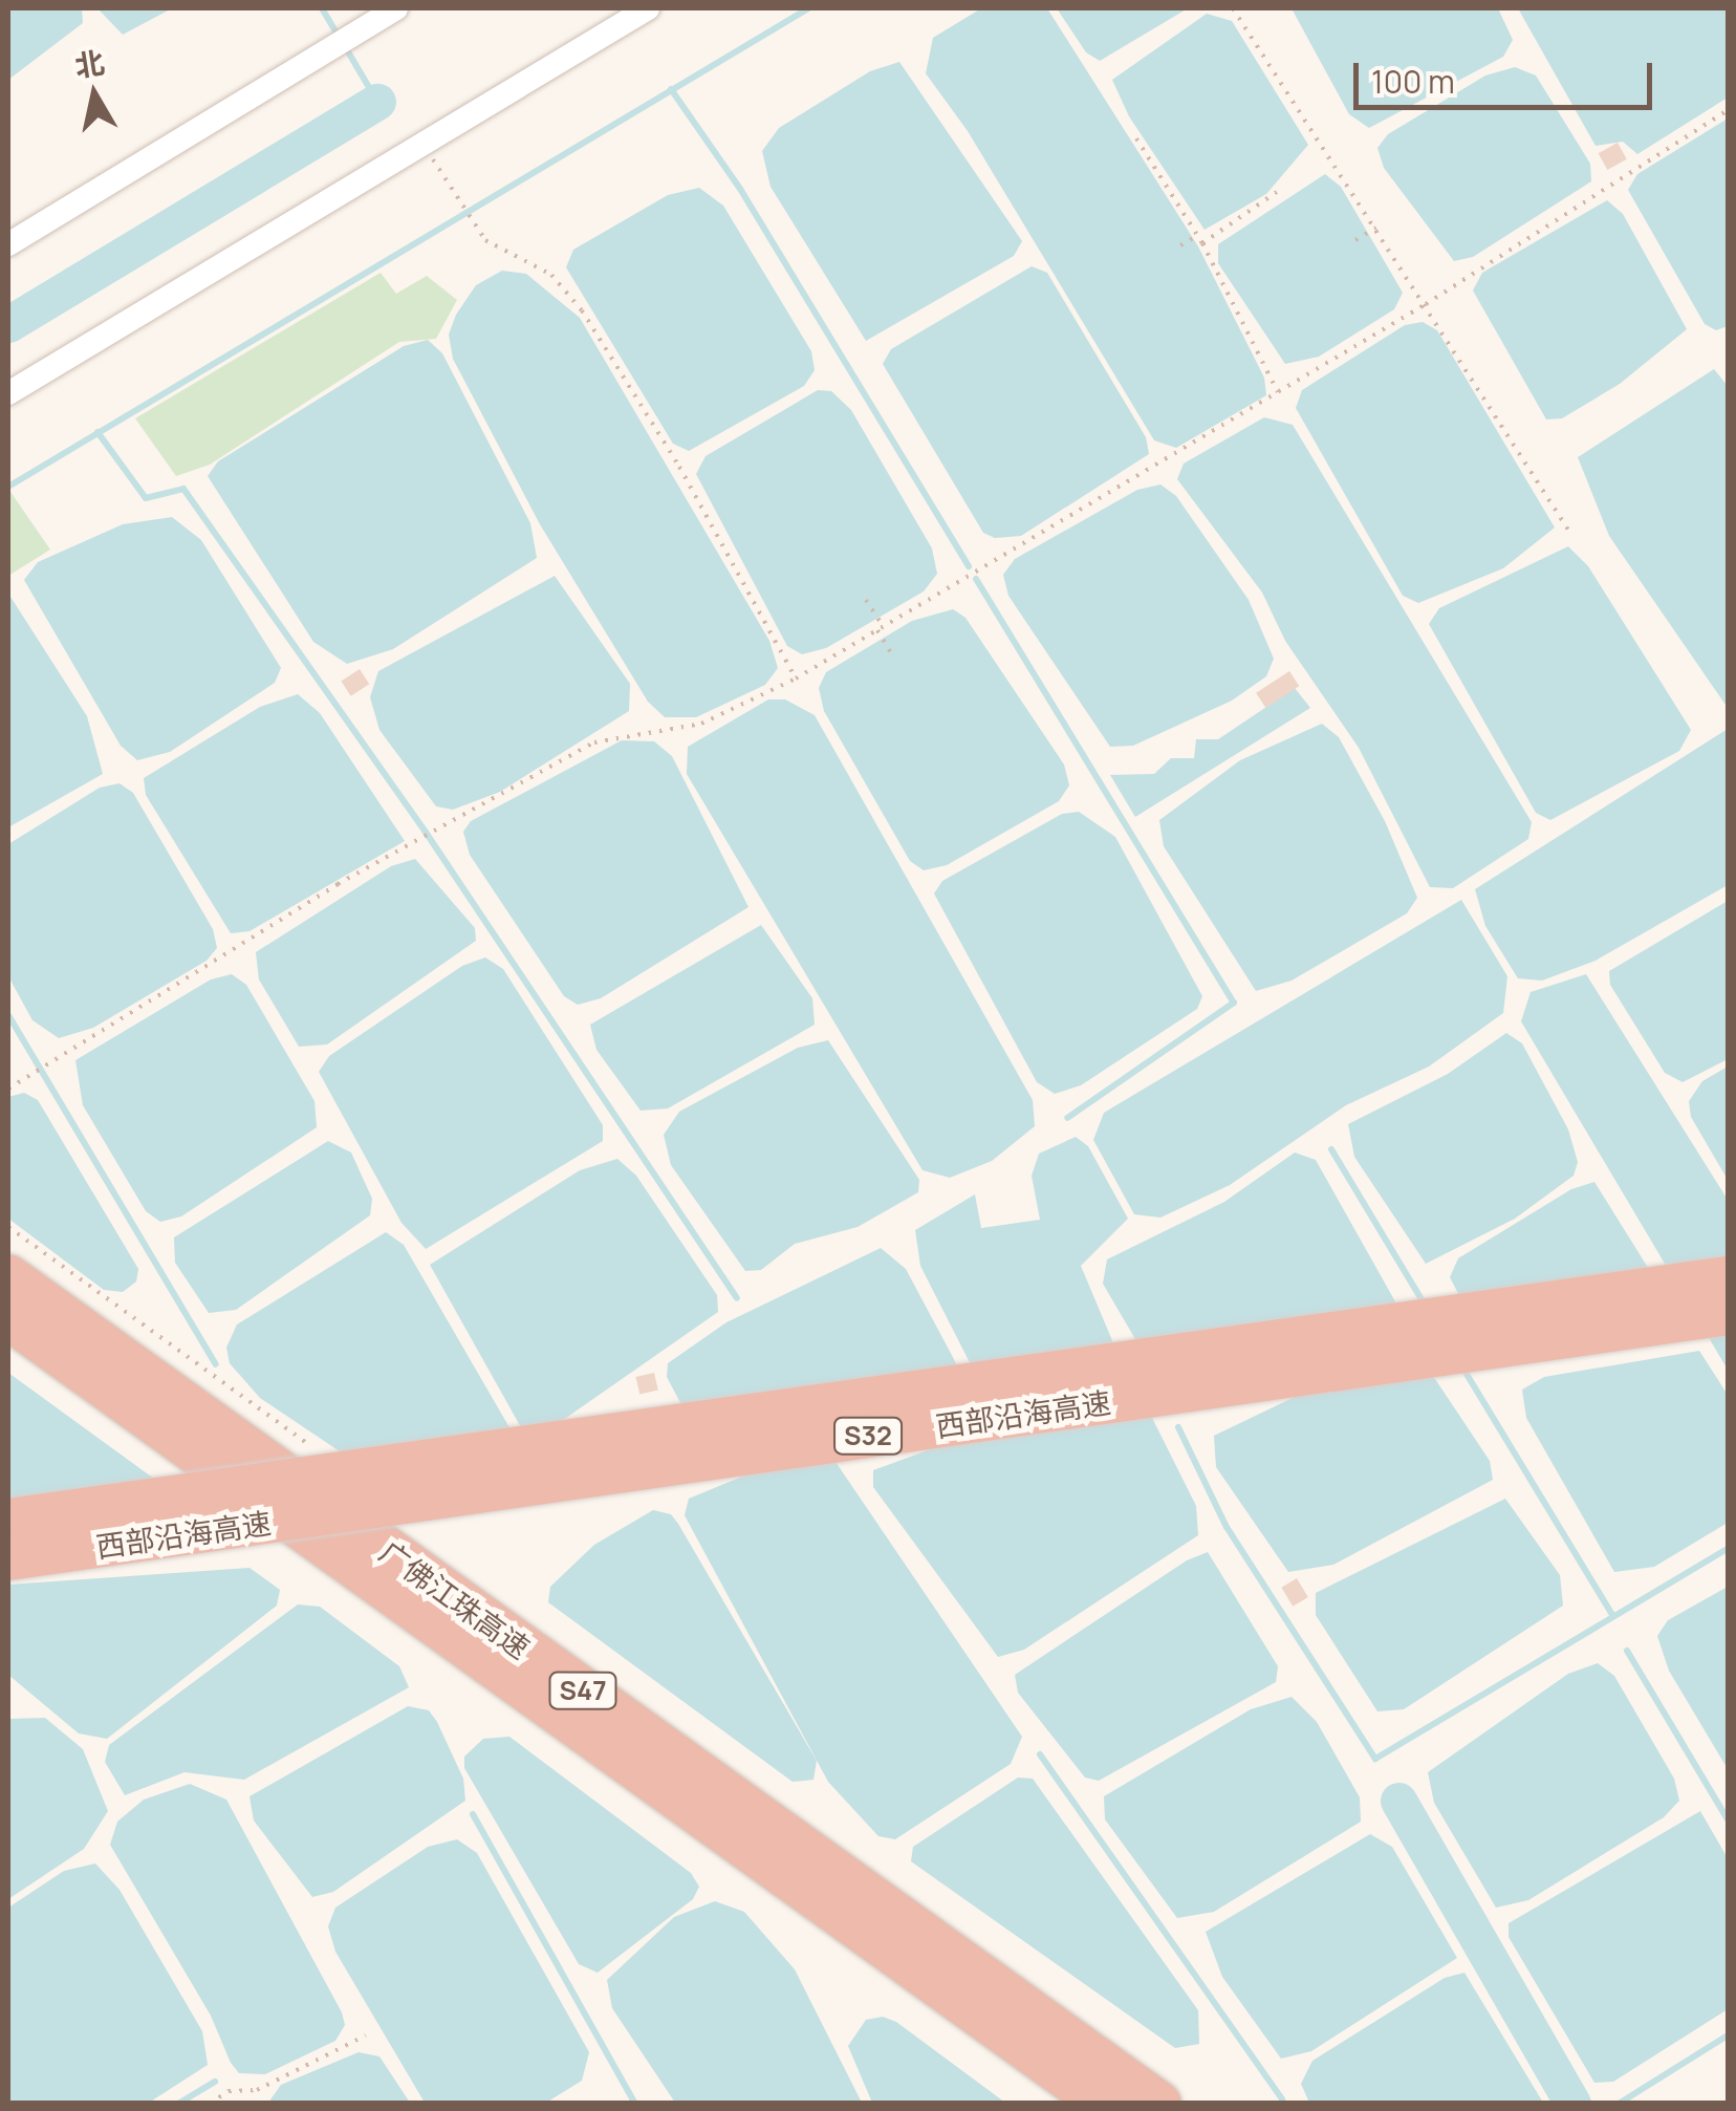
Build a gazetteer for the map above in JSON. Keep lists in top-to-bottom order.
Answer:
{
  "streets": {
    "highway": [
      "西部沿海高速",
      "S32",
      "广佛江珠高速",
      "S47"
    ]
  },
  "scale_bar": "100 m",
  "north": "top"
}
